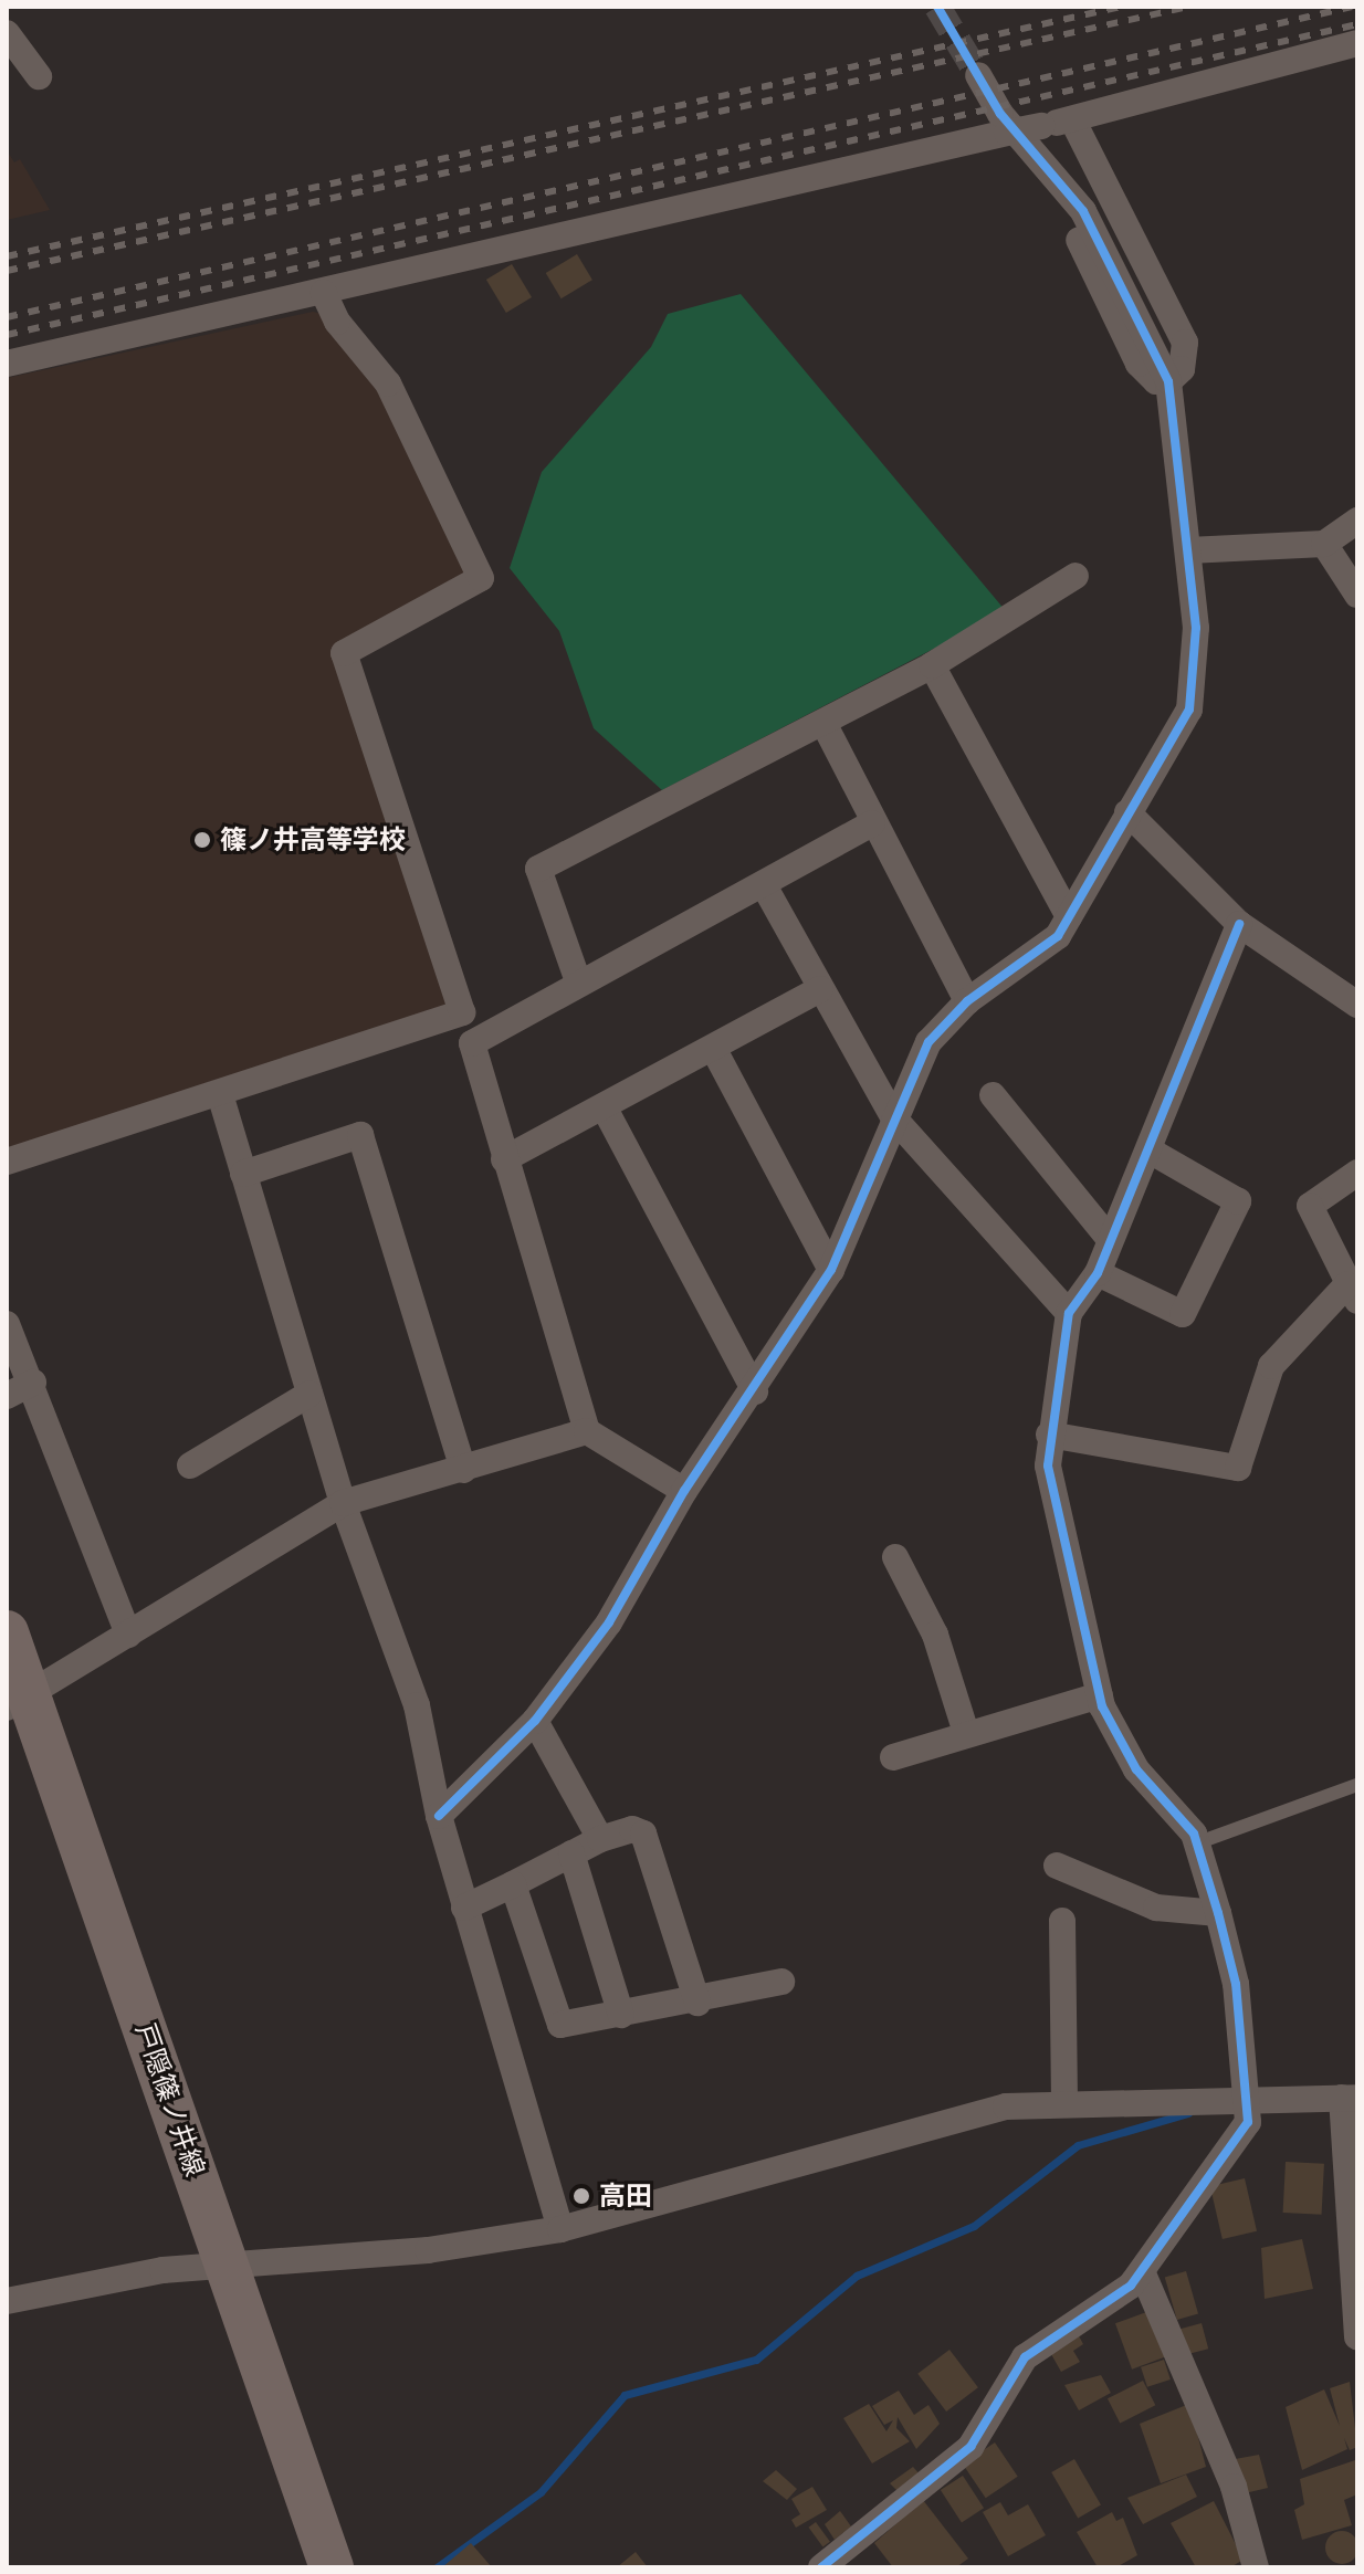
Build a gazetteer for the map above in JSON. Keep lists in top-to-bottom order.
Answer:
{
  "streets": {
    "main road": ["戸隠篠ノ井線"]
  },
  "places": ["篠ノ井高等学校", "高田"]
}
